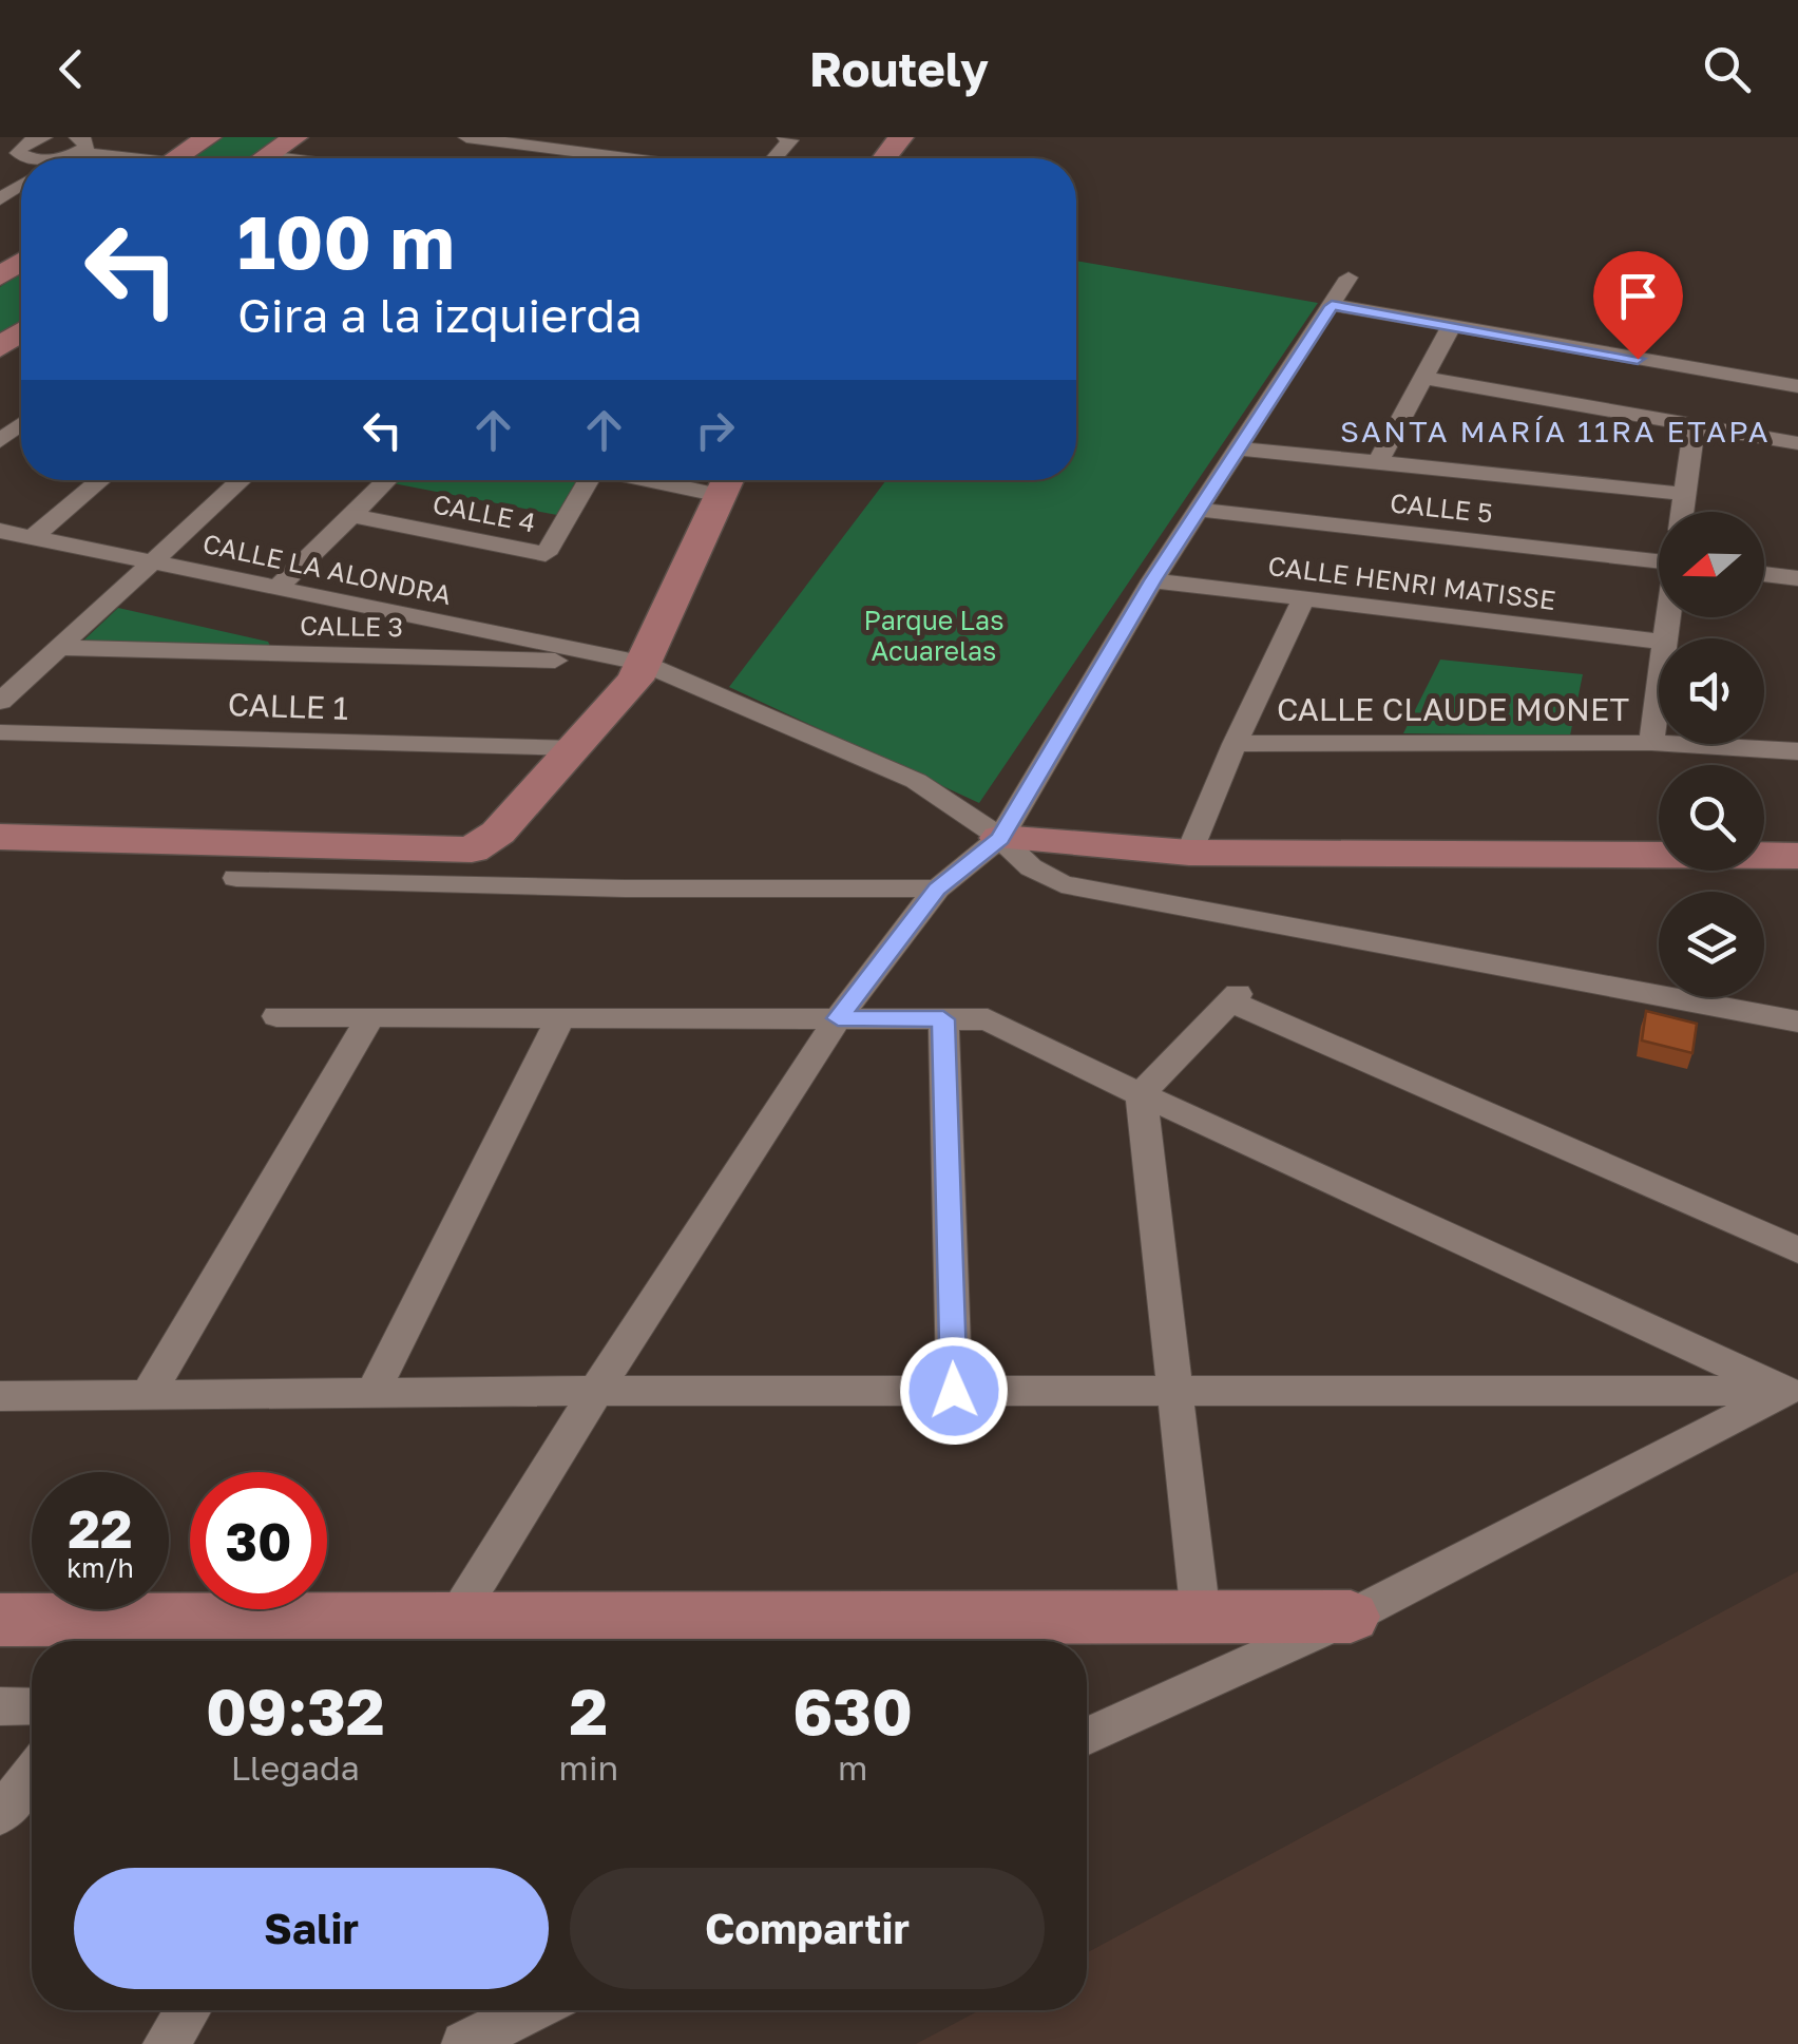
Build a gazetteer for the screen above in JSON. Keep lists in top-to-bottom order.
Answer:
{
  "streets": {
    "street": [
      "CALLE 5",
      "CALLE 4",
      "CALLE LA ALONDRA",
      "CALLE HENRI MATISSE",
      "CALLE 3",
      "CALLE 1",
      "CALLE CLAUDE MONET"
    ]
  },
  "crossings": [
    ["CALLE LA ALONDRA", "CALLE 3"]
  ],
  "districts": ["SANTA MARÍA 11RA ETAPA"],
  "parks": ["Parque Las Acuarelas"],
  "north": "left",
  "page": {
    "header": "Routely",
    "turn": ["100 m", "Gira a la izquierda"],
    "speed": "22 km/h",
    "limit": "30",
    "eta": [
      "09:32",
      "Llegada",
      "2",
      "min",
      "630",
      "m"
    ],
    "buttons": ["Salir", "Compartir"]
  }
}
